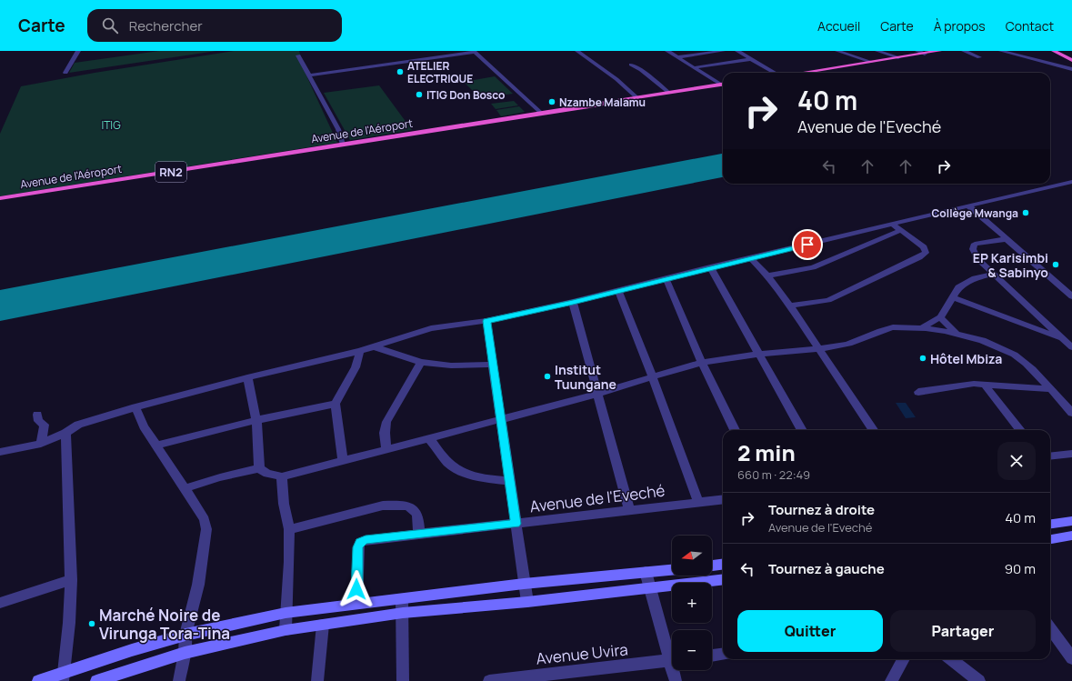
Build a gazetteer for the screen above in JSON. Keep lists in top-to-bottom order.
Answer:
{
  "streets": {
    "highway": ["Avenue de l'Aéroport", "RN2"],
    "street": ["Avenue de l'Eveché", "Avenue Uvira"]
  },
  "parks": ["ITIG"],
  "places": [
    "ATELIER ELECTRIQUE",
    "ITIG Don Bosco",
    "Nzambe Malamu",
    "Collège Mwanga",
    "EP Karisimbi & Sabinyo",
    "Hôtel Mbiza",
    "Institut Tuungane",
    "Marché Noire de Virunga Tora-Tina"
  ],
  "north": "left",
  "page": {
    "header": "Carte",
    "search": "Rechercher",
    "nav": [
      "Accueil",
      "Carte",
      "À propos",
      "Contact"
    ],
    "turn": ["40 m", "Avenue de l'Eveché"],
    "heading": ["2 min", "660 m · 22:49"],
    "list": [
      {
        "name": "Tournez à droite",
        "note": "Avenue de l'Eveché",
        "value": "40 m"
      },
      {
        "name": "Tournez à gauche",
        "value": "90 m"
      }
    ],
    "map_buttons": ["+", "−"],
    "buttons": ["Quitter", "Partager"]
  }
}
